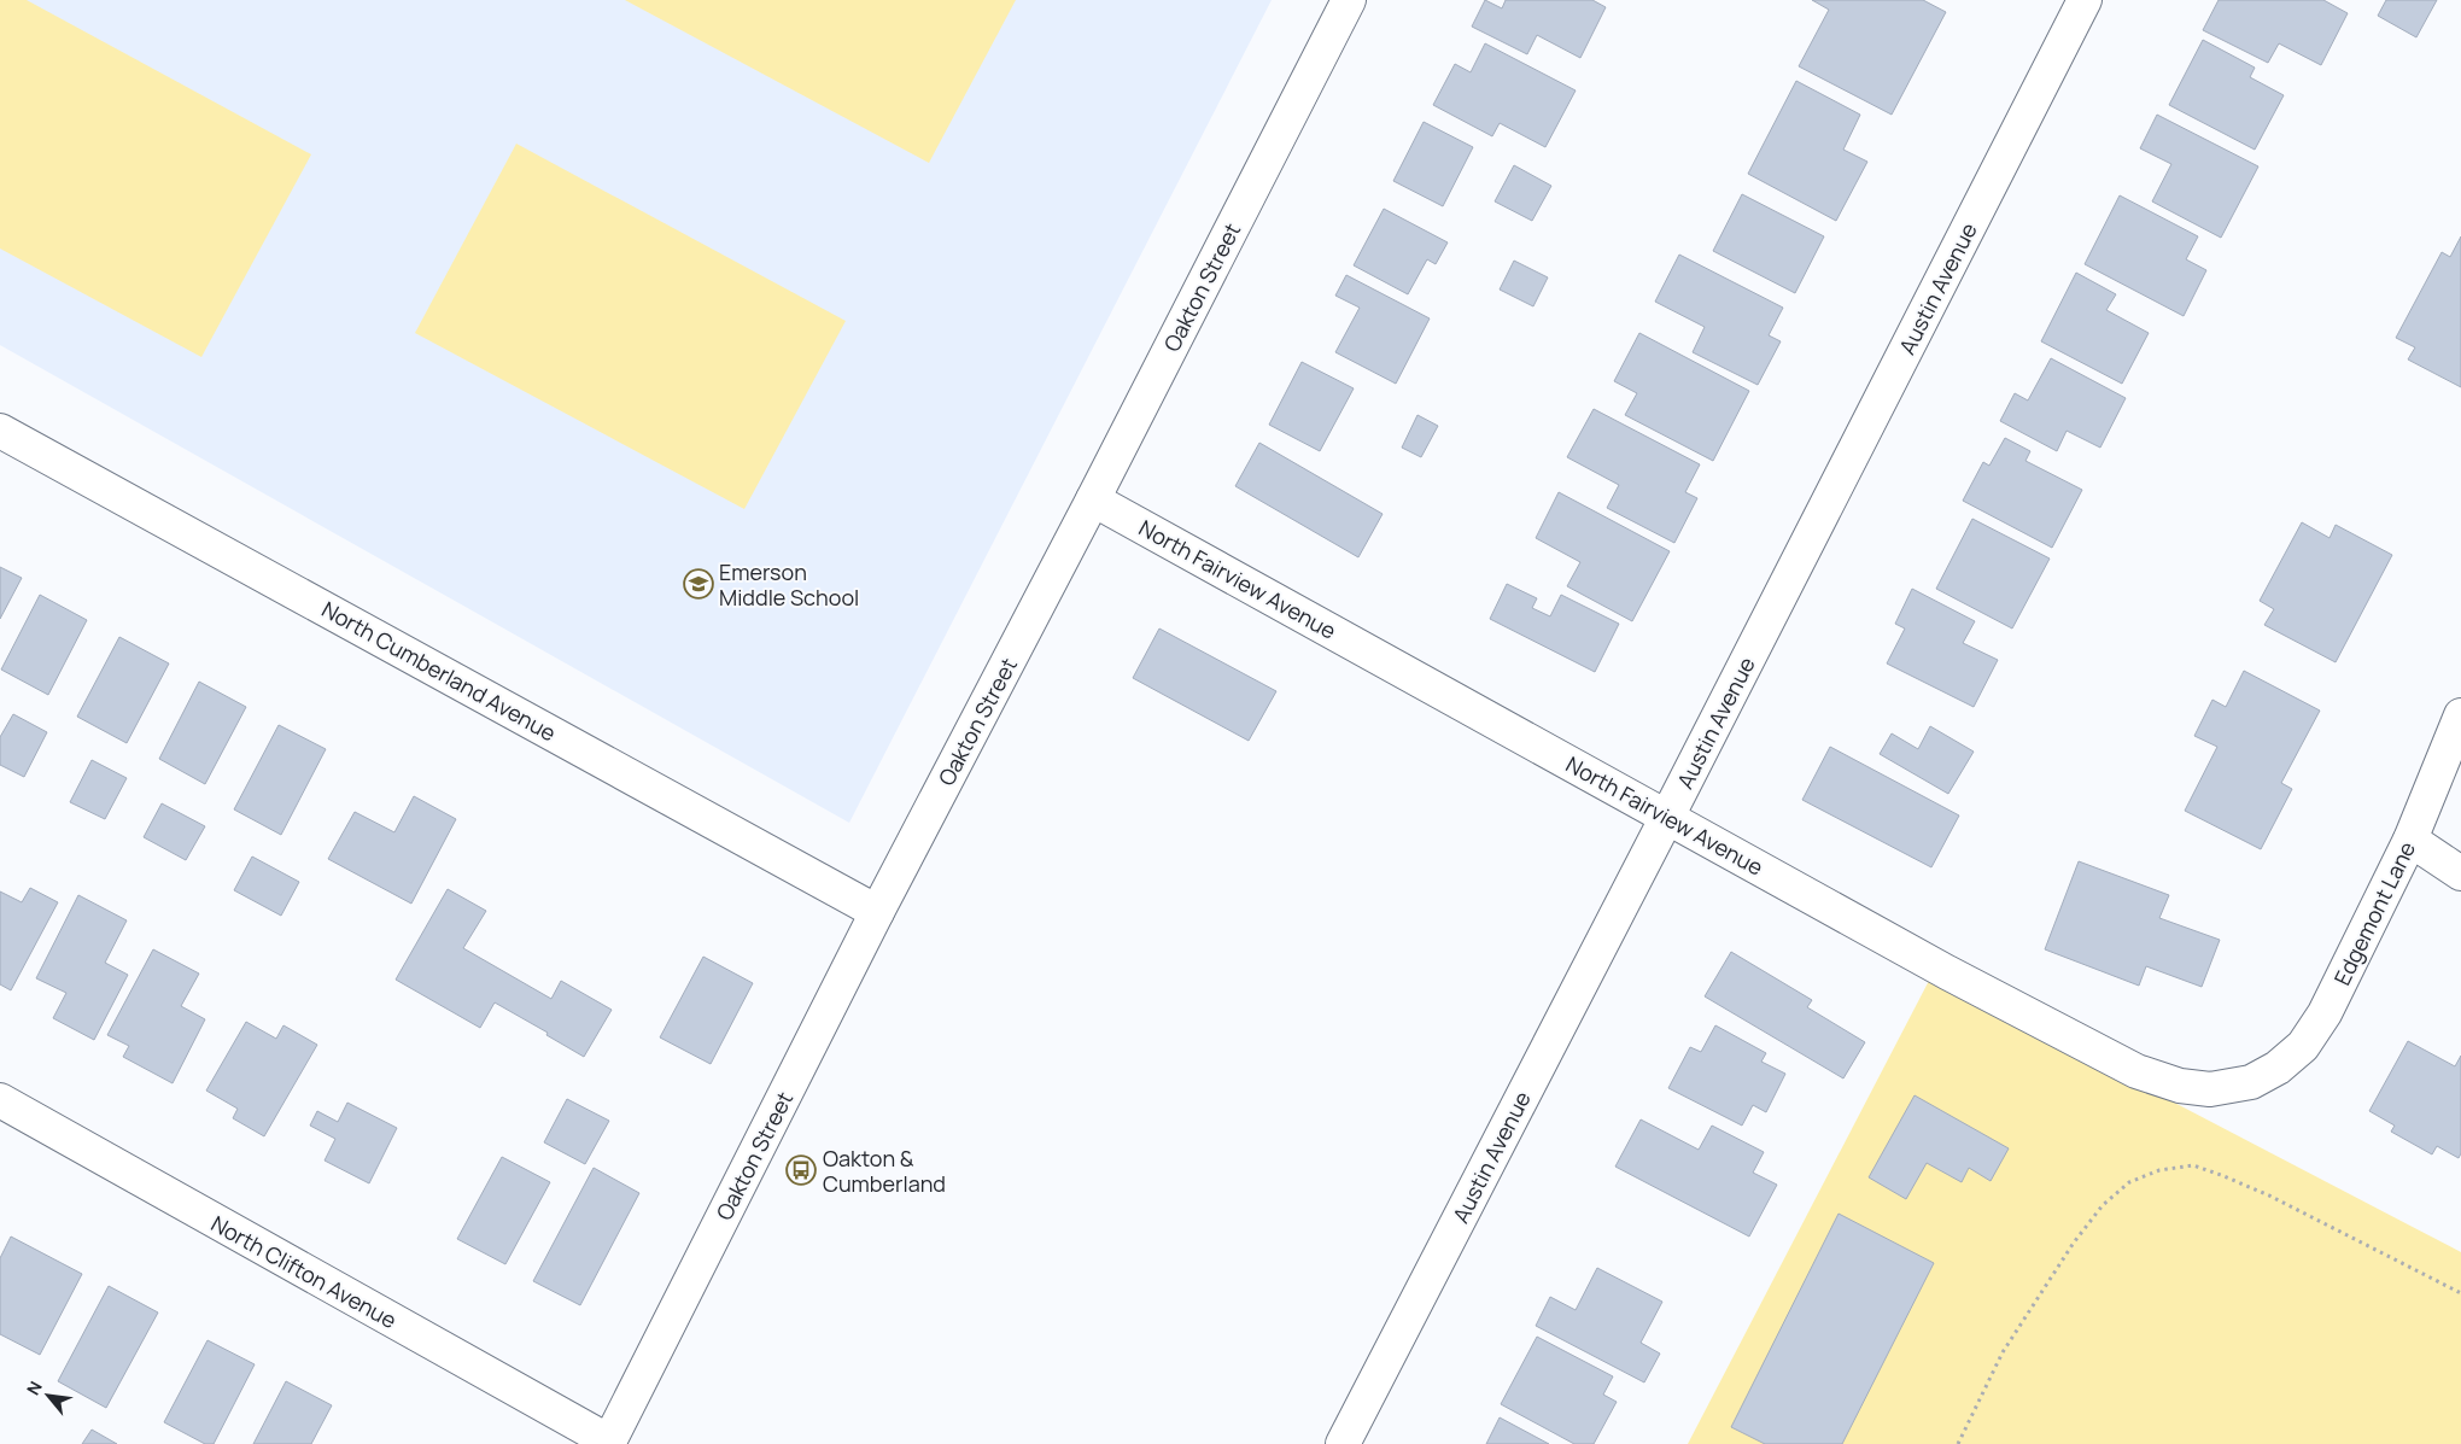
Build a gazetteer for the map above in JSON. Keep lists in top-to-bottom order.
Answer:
{
  "streets": {
    "street": [
      "Oakton Street",
      "Austin Avenue",
      "North Fairview Avenue",
      "North Cumberland Avenue",
      "Edgemont Lane",
      "North Clifton Avenue"
    ]
  },
  "crossings": [
    ["Oakton Street", "North Fairview Avenue"],
    ["Oakton Street", "North Cumberland Avenue"],
    ["Oakton Street", "North Clifton Avenue"],
    ["Austin Avenue", "North Fairview Avenue"],
    ["North Fairview Avenue", "Edgemont Lane"]
  ],
  "places": {
    "school or university": ["Emerson Middle School"],
    "bus stop": ["Oakton & Cumberland"]
  },
  "north": "top left"
}
